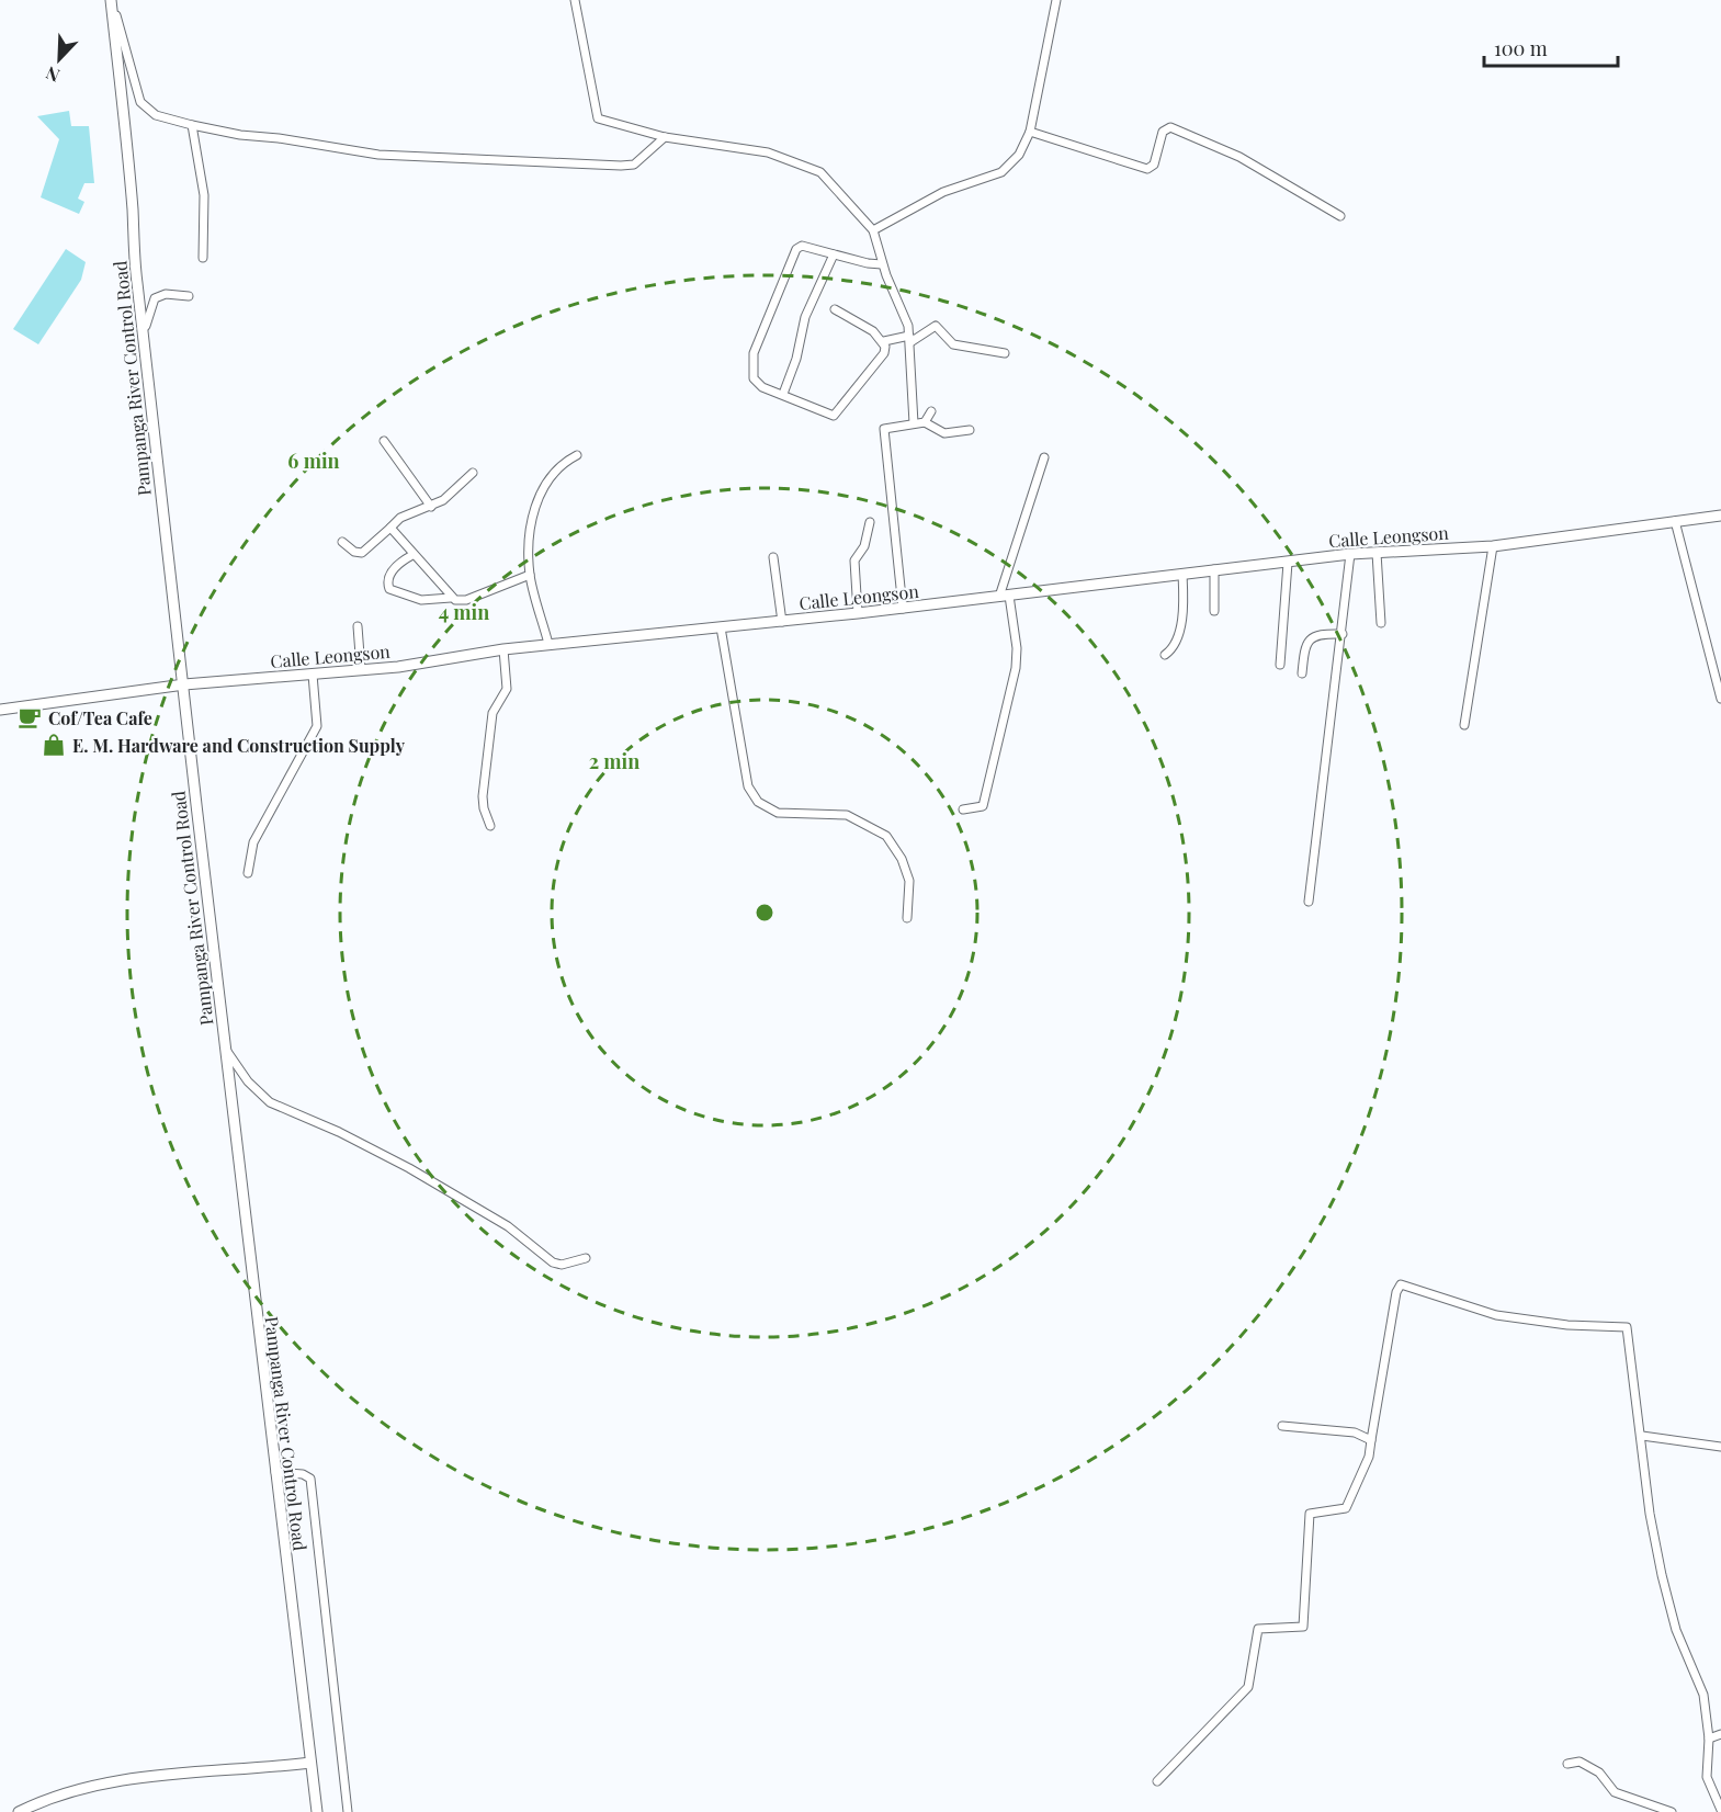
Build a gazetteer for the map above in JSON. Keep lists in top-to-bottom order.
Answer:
{
  "streets": {
    "street": ["Pampanga River Control Road", "Calle Leongson"]
  },
  "crossings": [
    ["Pampanga River Control Road", "Calle Leongson"]
  ],
  "places": {
    "cafe": ["Cof/Tea Cafe"],
    "shop": ["E. M. Hardware and Construction Supply"]
  },
  "scale_bar": "100 m",
  "north": "bottom left",
  "rings": ["6 min", "4 min", "2 min"]
}
